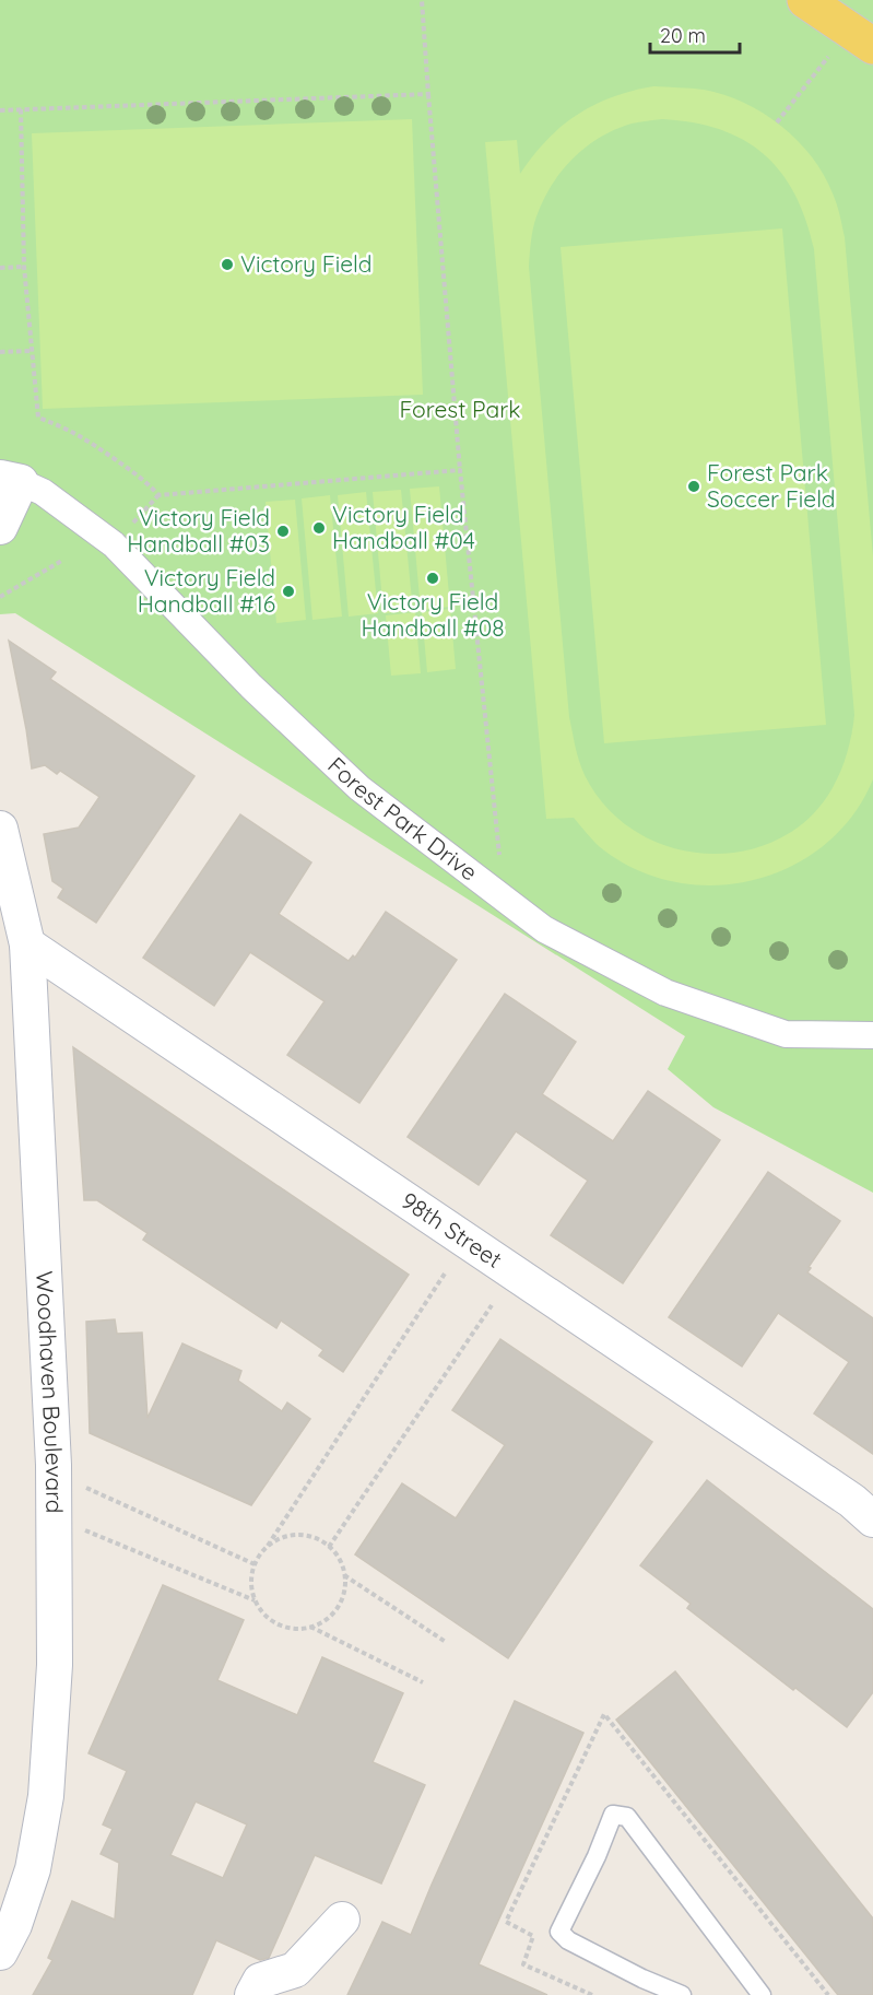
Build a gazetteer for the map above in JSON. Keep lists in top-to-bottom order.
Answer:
{
  "streets": {
    "street": ["Forest Park Drive", "98th Street", "Woodhaven Boulevard"]
  },
  "crossings": [
    ["98th Street", "Woodhaven Boulevard"]
  ],
  "parks": ["Forest Park"],
  "places": [
    "Victory Field",
    "Forest Park Soccer Field",
    "Victory Field Handball #04",
    "Victory Field Handball #03",
    "Victory Field Handball #08",
    "Victory Field Handball #16"
  ],
  "scale_bar": "20 m"
}
